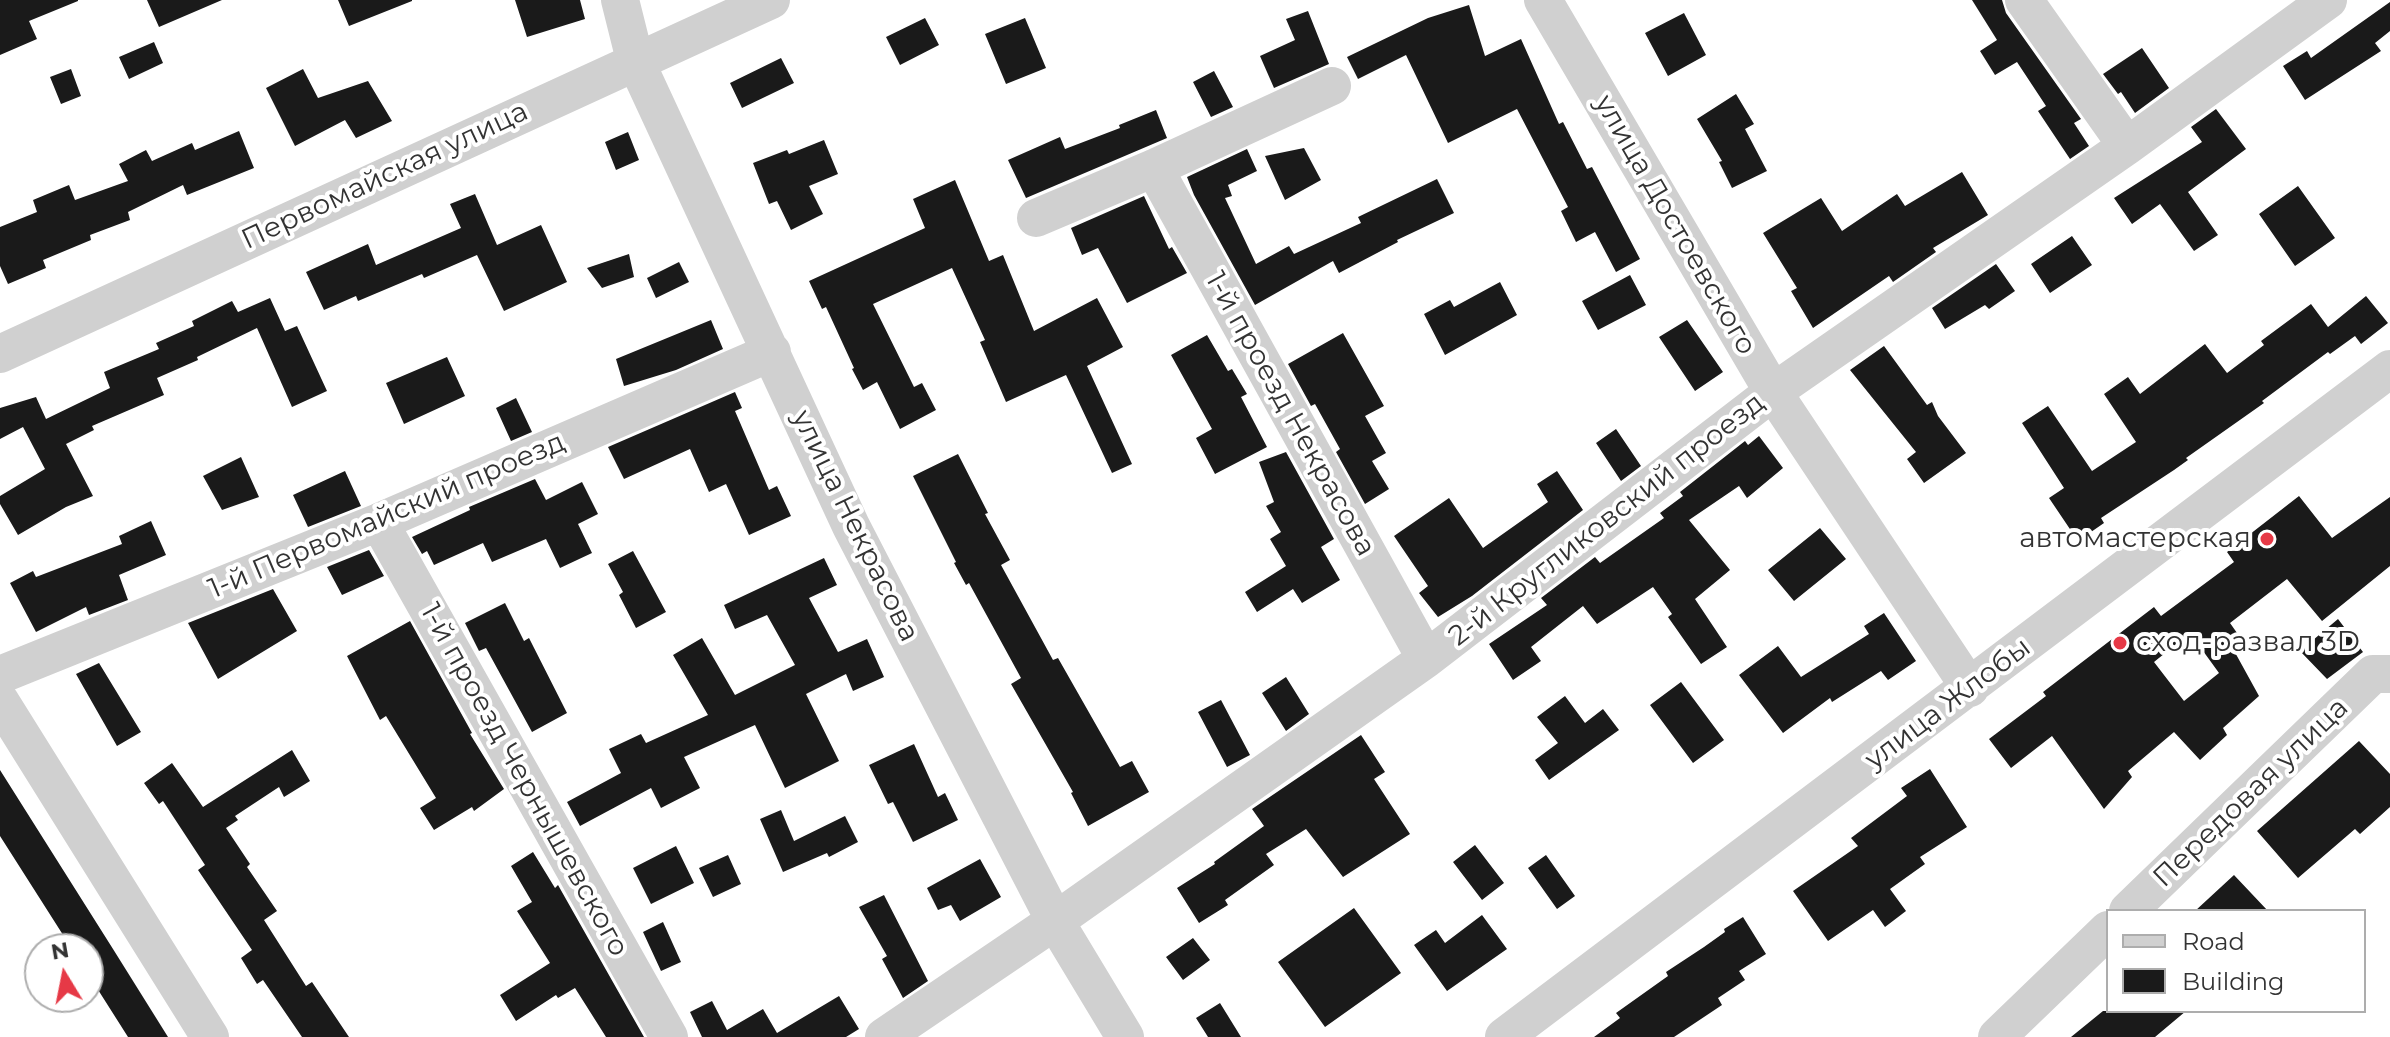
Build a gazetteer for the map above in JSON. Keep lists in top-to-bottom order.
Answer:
{
  "streets": {
    "street": [
      "Первомайская улица",
      "улица Достоевского",
      "1-й проезд Некрасова",
      "1-й Первомайский проезд",
      "2-й Кругликовский проезд",
      "улица Некрасова",
      "улица Жлобы",
      "1-й проезд Чернышевского",
      "Передовая улица"
    ]
  },
  "crossings": [
    ["Первомайская улица", "улица Некрасова"],
    ["улица Достоевского", "2-й Кругликовский проезд"],
    ["улица Достоевского", "улица Жлобы"],
    ["1-й проезд Некрасова", "2-й Кругликовский проезд"],
    ["1-й Первомайский проезд", "улица Некрасова"],
    ["1-й Первомайский проезд", "1-й проезд Чернышевского"],
    ["2-й Кругликовский проезд", "улица Некрасова"]
  ],
  "places": ["автомастерская", "сход-развал 3D"],
  "legend": ["Road", "Building"],
  "north": "top"
}
